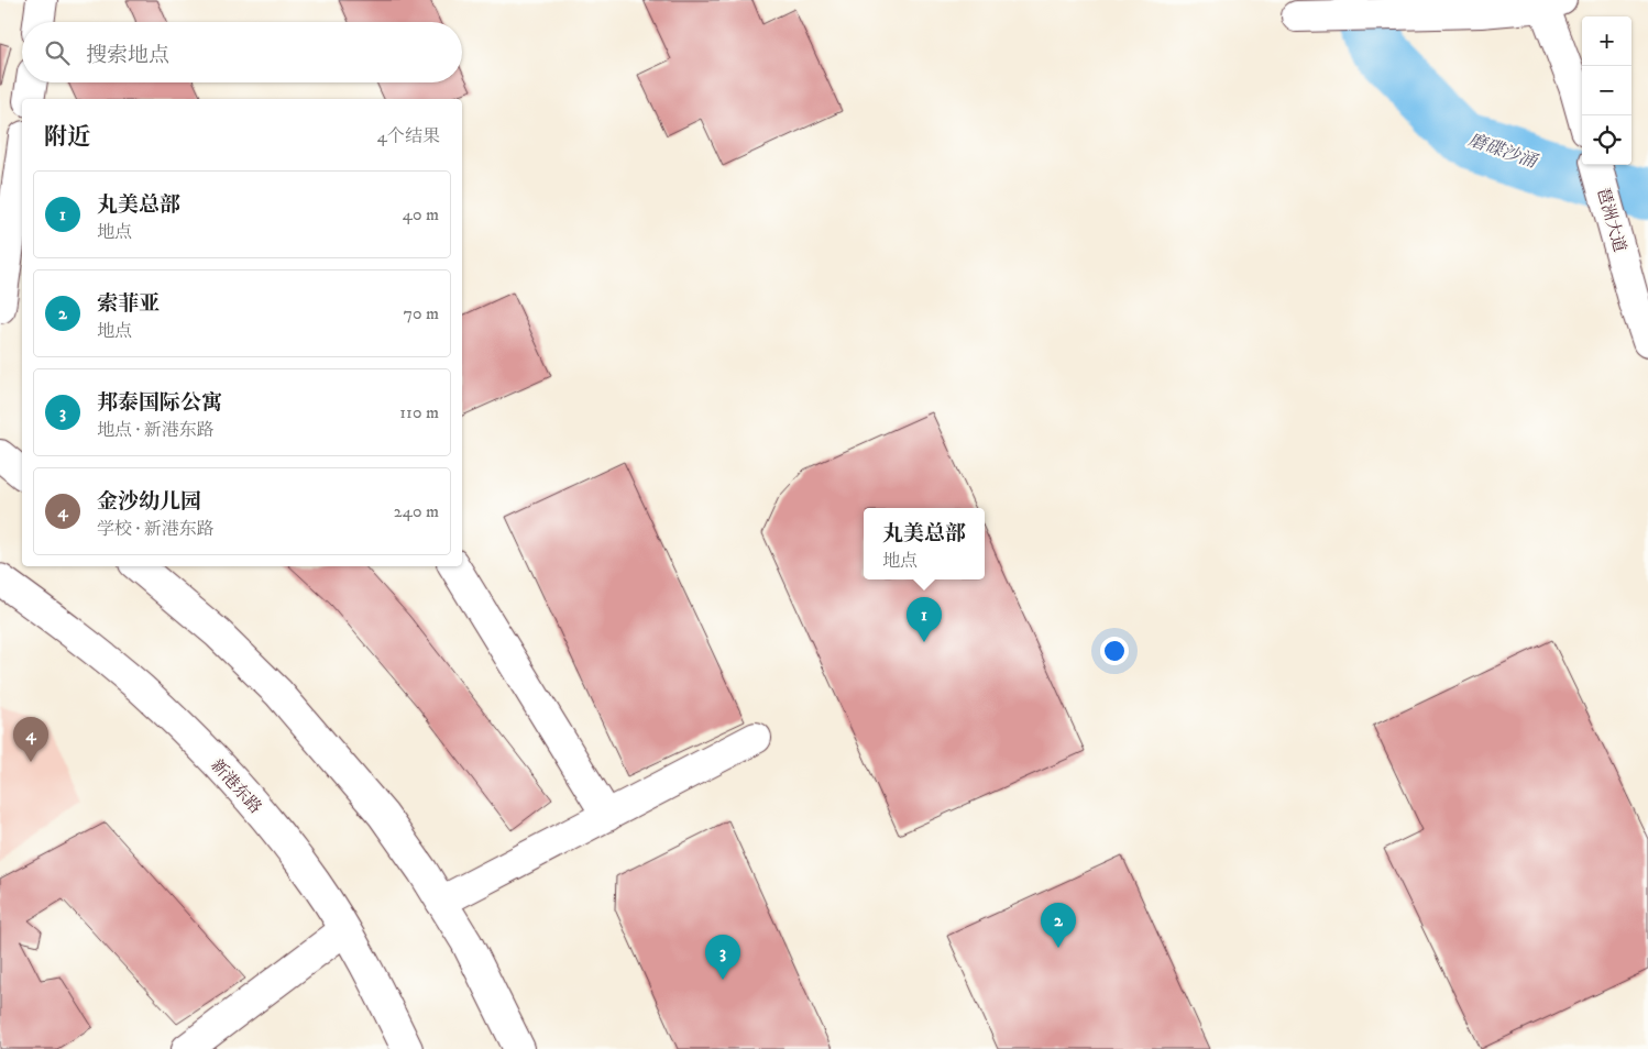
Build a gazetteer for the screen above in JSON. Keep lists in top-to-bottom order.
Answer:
{
  "streets": {
    "street": ["琶洲大道", "新港东路"]
  },
  "water": ["磨碟沙涌"],
  "page": {
    "map_buttons": ["+", "−"],
    "search": "搜索地点",
    "heading": ["附近", "4个结果"],
    "list": [
      {
        "mark": "1",
        "name": "丸美总部",
        "note": "地点",
        "value": "40 m"
      },
      {
        "mark": "2",
        "name": "索菲亚",
        "note": "地点",
        "value": "70 m"
      },
      {
        "mark": "3",
        "name": "邦泰国际公寓",
        "note": "地点 · 新港东路",
        "value": "110 m"
      },
      {
        "mark": "4",
        "name": "金沙幼儿园",
        "note": "学校 · 新港东路",
        "value": "240 m"
      }
    ],
    "popup": ["丸美总部", "地点"],
    "pins": [
      "1",
      "4",
      "2",
      "3"
    ]
  }
}
